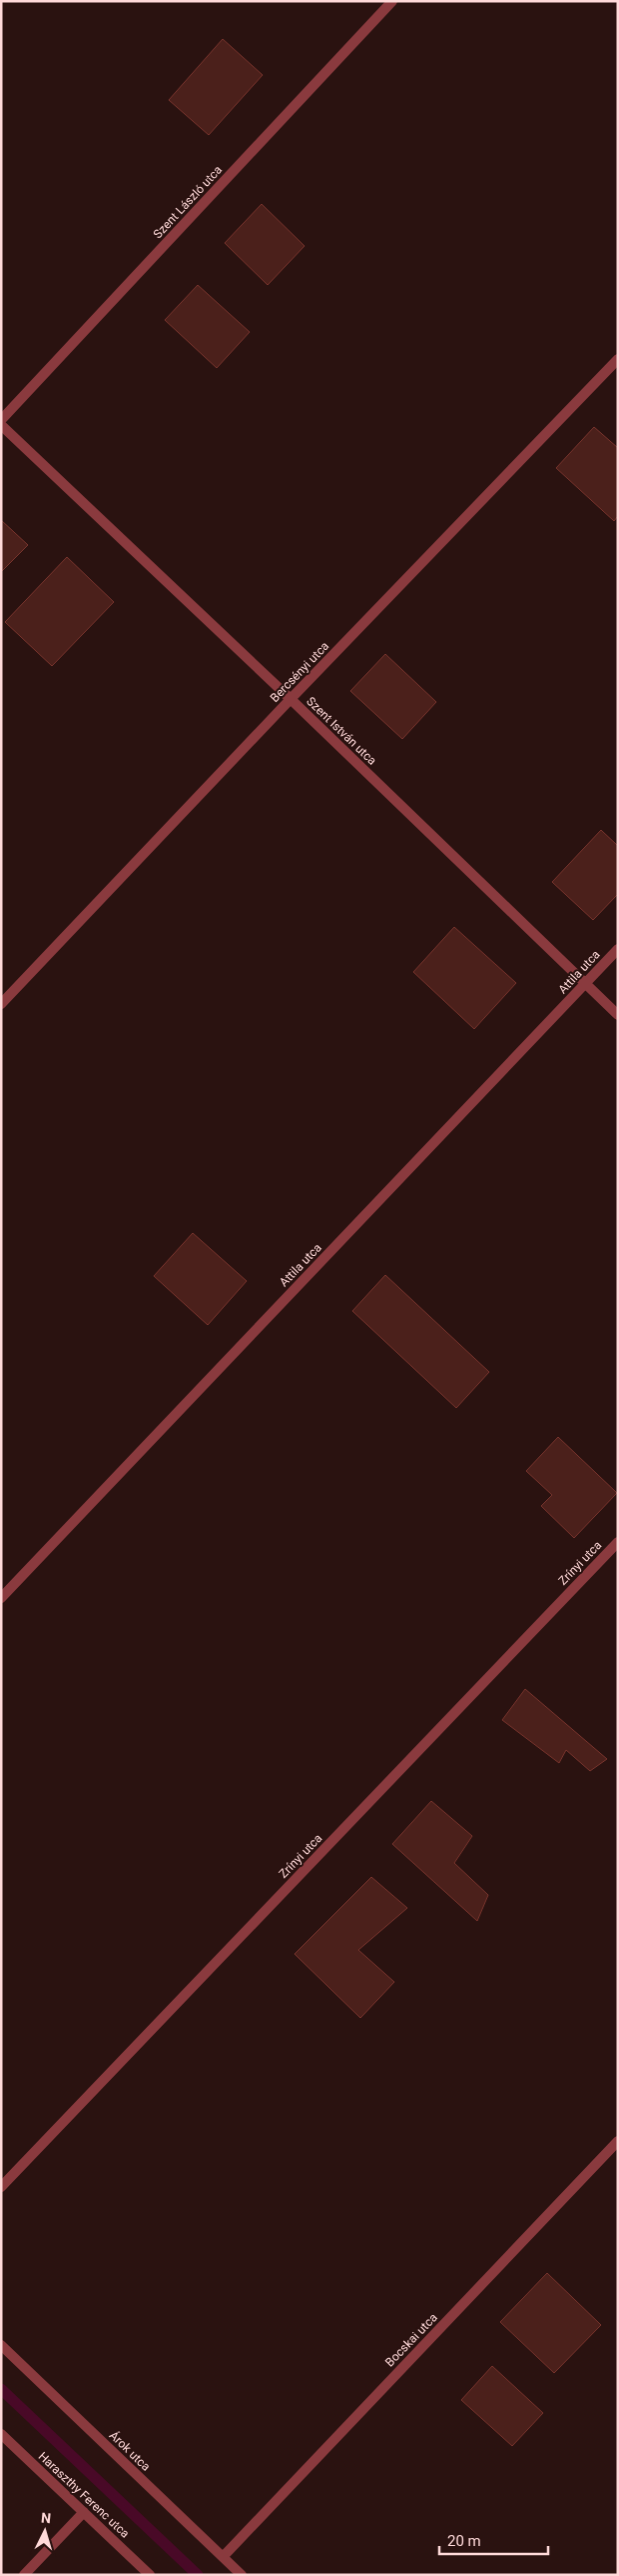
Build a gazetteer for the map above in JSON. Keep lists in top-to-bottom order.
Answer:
{
  "streets": {
    "street": [
      "Szent László utca",
      "Bercsényi utca",
      "Szent István utca",
      "Attila utca",
      "Zrínyi utca",
      "Bocskai utca",
      "Árok utca",
      "Haraszthy Ferenc utca"
    ]
  },
  "crossings": [
    ["Bercsényi utca", "Szent István utca"],
    ["Szent István utca", "Attila utca"],
    ["Bocskai utca", "Árok utca"]
  ],
  "scale_bar": "20 m",
  "north": "top"
}
